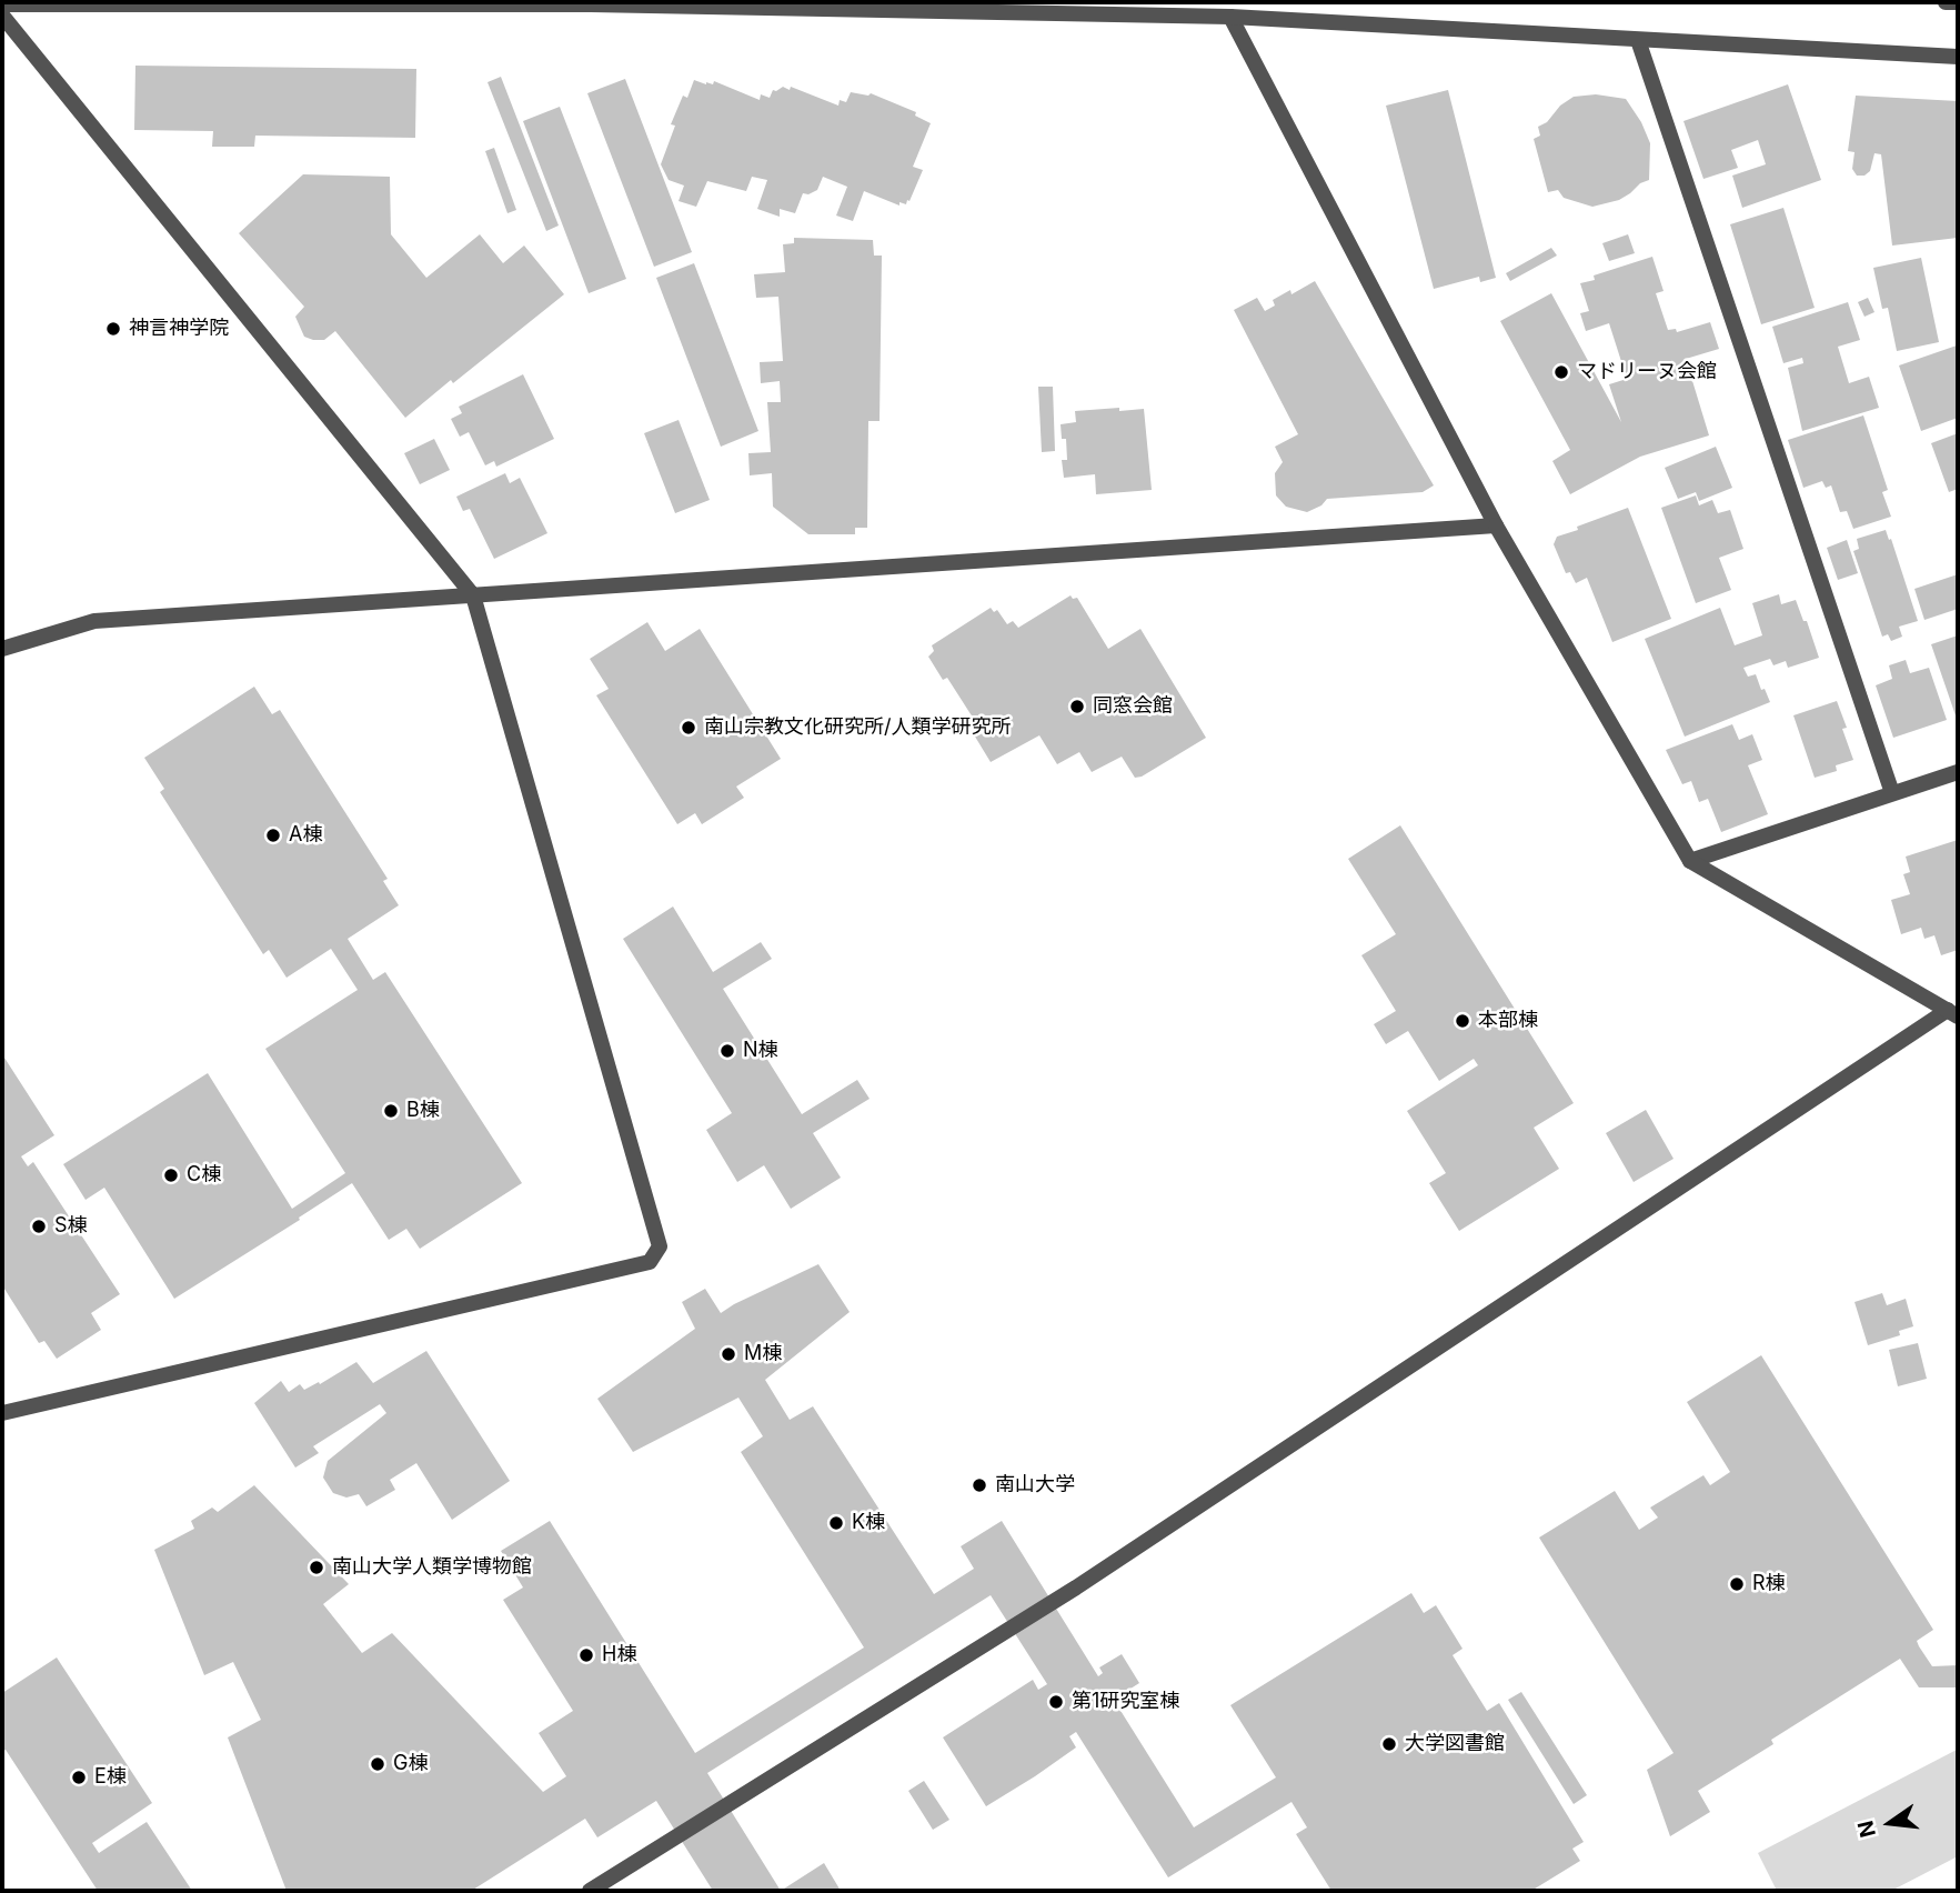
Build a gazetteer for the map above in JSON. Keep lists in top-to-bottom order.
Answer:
{
  "places": [
    "神言神学院",
    "マドリーヌ会館",
    "同窓会館",
    "南山宗教文化研究所/人類学研究所",
    "A棟",
    "本部棟",
    "N棟",
    "B棟",
    "C棟",
    "S棟",
    "M棟",
    "南山大学",
    "K棟",
    "南山大学人類学博物館",
    "R棟",
    "H棟",
    "第1研究室棟",
    "大学図書館",
    "G棟",
    "E棟"
  ],
  "north": "left"
}
